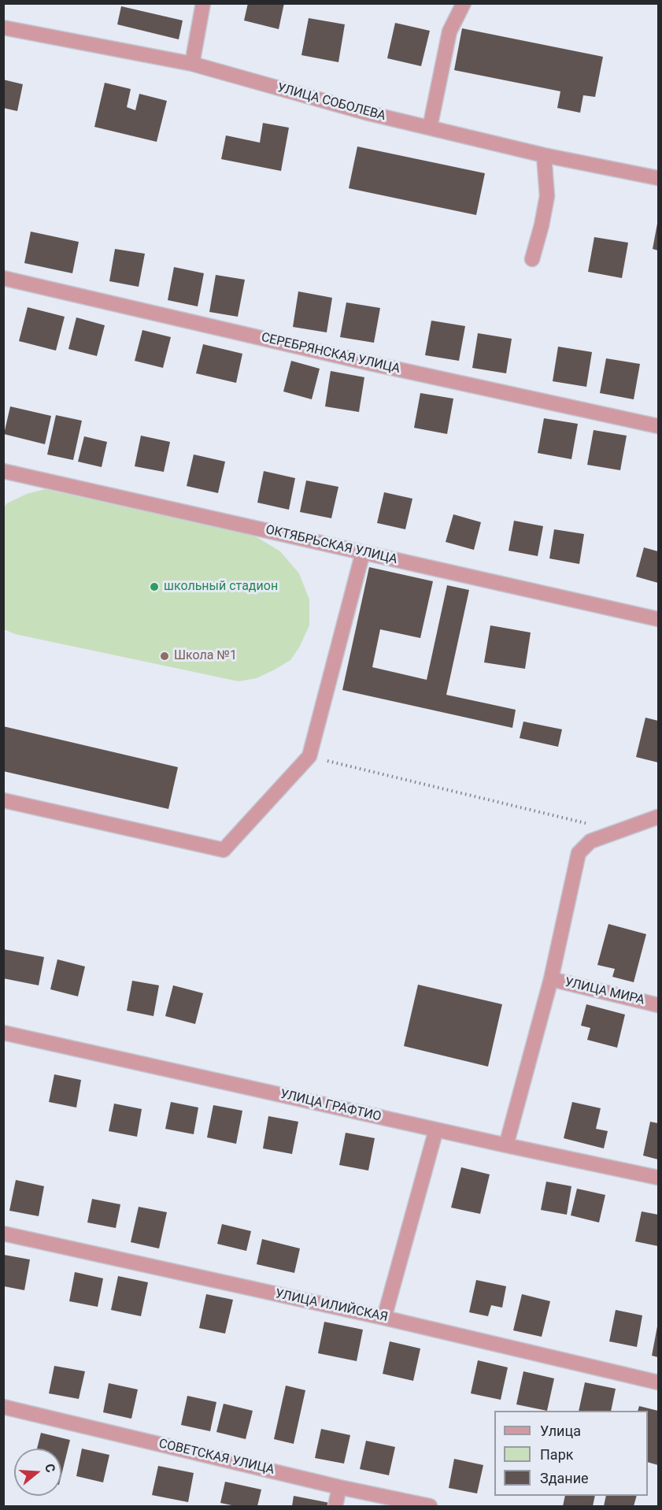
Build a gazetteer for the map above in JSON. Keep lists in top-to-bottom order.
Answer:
{
  "streets": {
    "street": [
      "УЛИЦА СОБОЛЕВА",
      "СЕРЕБРЯНСКАЯ УЛИЦА",
      "ОКТЯБРЬСКАЯ УЛИЦА",
      "УЛИЦА МИРА",
      "УЛИЦА ГРАФТИО",
      "УЛИЦА ИЛИЙСКАЯ",
      "СОВЕТСКАЯ УЛИЦА"
    ]
  },
  "places": ["школьный стадион", "Школа №1"],
  "legend": ["Улица", "Парк", "Здание"],
  "north": "right"
}
